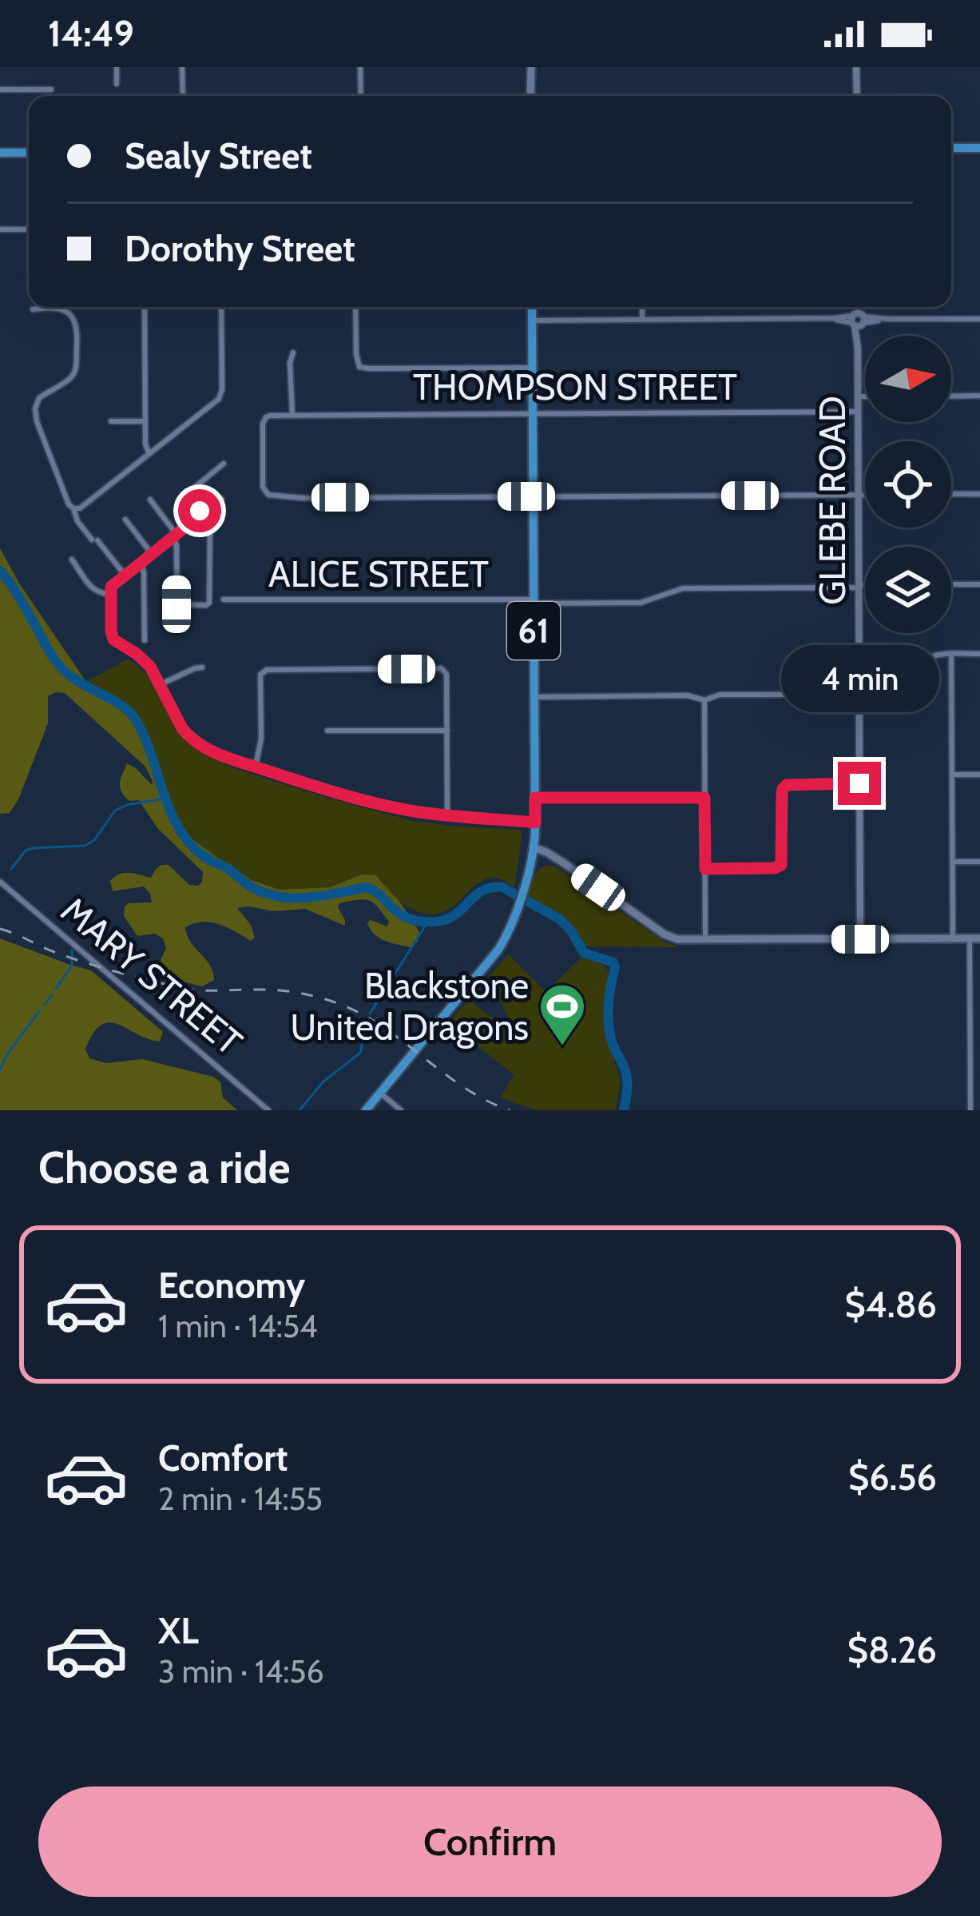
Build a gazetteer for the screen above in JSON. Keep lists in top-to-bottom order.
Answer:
{
  "streets": {
    "main road": ["61"],
    "street": [
      "THOMPSON STREET",
      "GLEBE ROAD",
      "ALICE STREET",
      "MARY STREET"
    ]
  },
  "crossings": [
    ["THOMPSON STREET", "GLEBE ROAD"],
    ["THOMPSON STREET", "61"],
    ["GLEBE ROAD", "ALICE STREET"],
    ["ALICE STREET", "61"]
  ],
  "places": {
    "sports": ["Blackstone United Dragons"]
  },
  "north": "right",
  "page": {
    "status": "14:49",
    "banner": ["Sealy Street", "Dorothy Street"],
    "bubble": "4 min",
    "heading": "Choose a ride",
    "list": [
      {
        "name": "Economy",
        "note": "1 min · 14:54",
        "value": "$4.86"
      },
      {
        "name": "Comfort",
        "note": "2 min · 14:55",
        "value": "$6.56"
      },
      {
        "name": "XL",
        "note": "3 min · 14:56",
        "value": "$8.26"
      }
    ],
    "buttons": "Confirm"
  }
}
